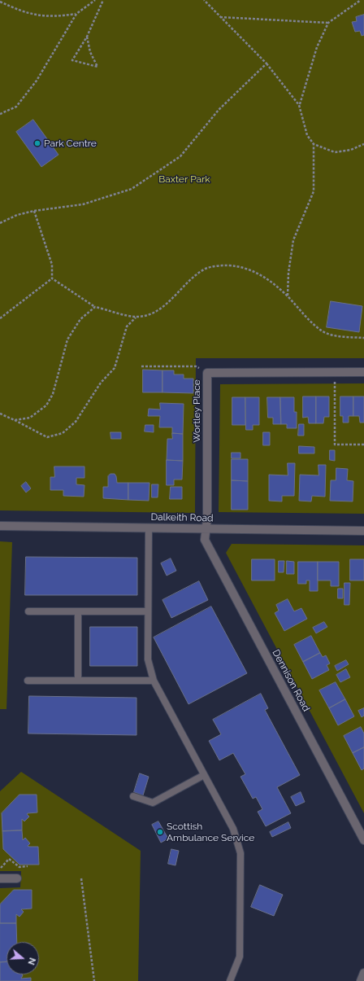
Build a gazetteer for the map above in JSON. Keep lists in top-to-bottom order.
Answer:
{
  "streets": {
    "street": ["Wortley Place", "Dalkeith Road", "Dennison Road"]
  },
  "crossings": [
    ["Wortley Place", "Dalkeith Road"],
    ["Wortley Place", "Dennison Road"],
    ["Dalkeith Road", "Dennison Road"]
  ],
  "parks": ["Baxter Park"],
  "places": ["Park Centre", "Scottish Ambulance Service"],
  "north": "right"
}
